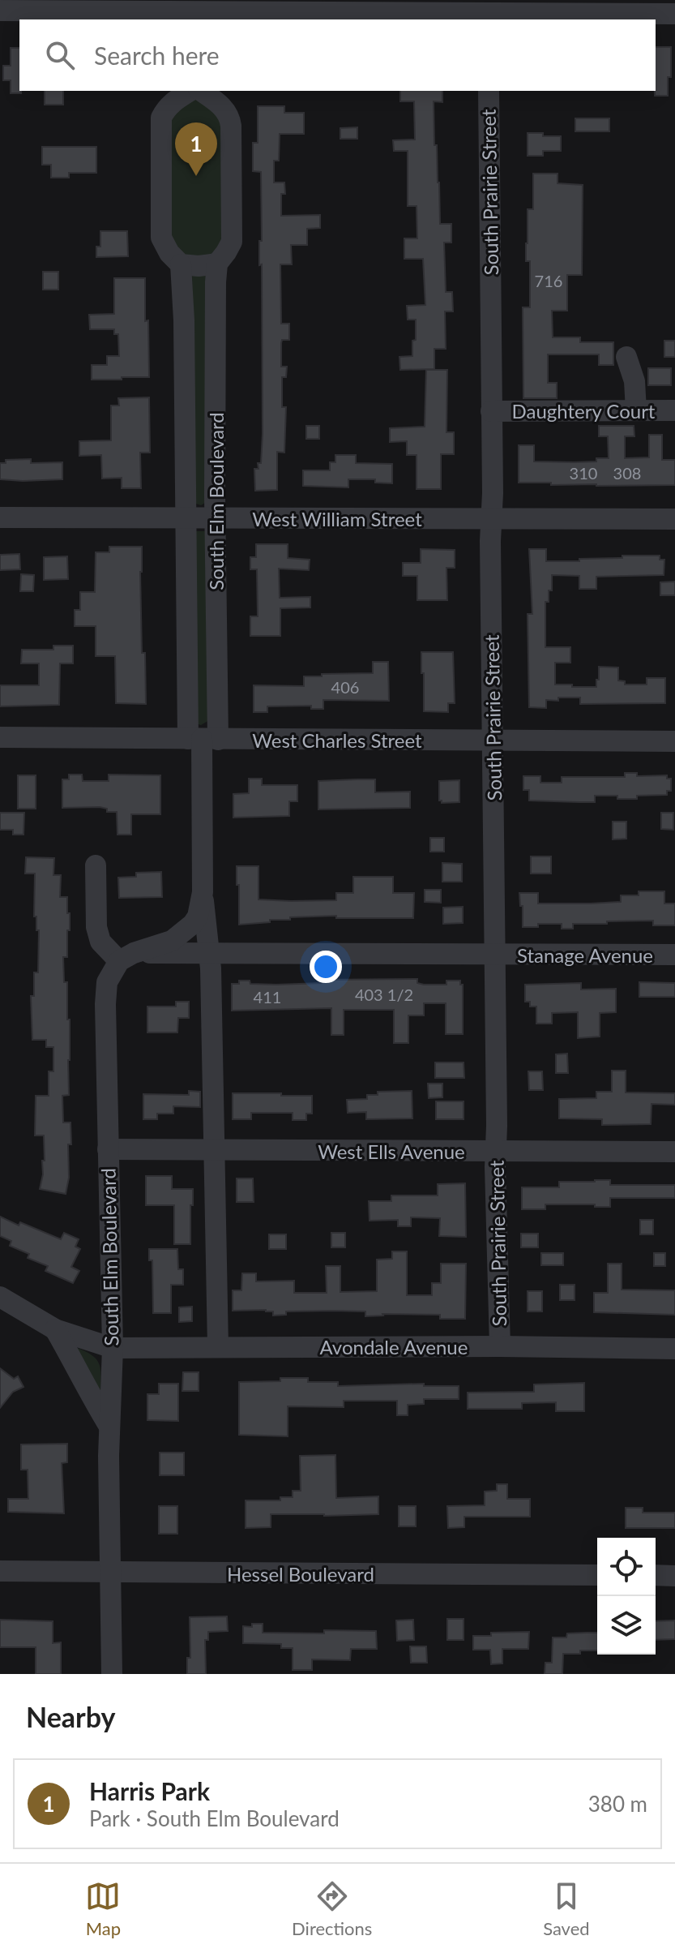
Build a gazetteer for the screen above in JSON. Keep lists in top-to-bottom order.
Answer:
{
  "streets": {
    "street": [
      "South Prairie Street",
      "Daughtery Court",
      "South Elm Boulevard",
      "West William Street",
      "West Charles Street",
      "Stanage Avenue",
      "West Ells Avenue",
      "Avondale Avenue",
      "Hessel Boulevard"
    ]
  },
  "crossings": [
    ["South Prairie Street", "Daughtery Court"],
    ["South Prairie Street", "West William Street"],
    ["South Prairie Street", "West Charles Street"],
    ["South Prairie Street", "Stanage Avenue"],
    ["South Prairie Street", "West Ells Avenue"],
    ["South Prairie Street", "Avondale Avenue"],
    ["South Elm Boulevard", "West William Street"],
    ["South Elm Boulevard", "West Charles Street"],
    ["South Elm Boulevard", "Stanage Avenue"],
    ["South Elm Boulevard", "West Ells Avenue"],
    ["South Elm Boulevard", "Avondale Avenue"],
    ["South Elm Boulevard", "Hessel Boulevard"]
  ],
  "house_numbers": [
    "716",
    "310",
    "308",
    "406",
    "403 1/2",
    "411"
  ],
  "page": {
    "search": "Search here",
    "pins": "1",
    "heading": "Nearby",
    "list": [
      {
        "mark": "1",
        "name": "Harris Park",
        "note": "Park · South Elm Boulevard",
        "value": "380 m"
      }
    ],
    "nav": ["Map", "Directions", "Saved"]
  }
}
